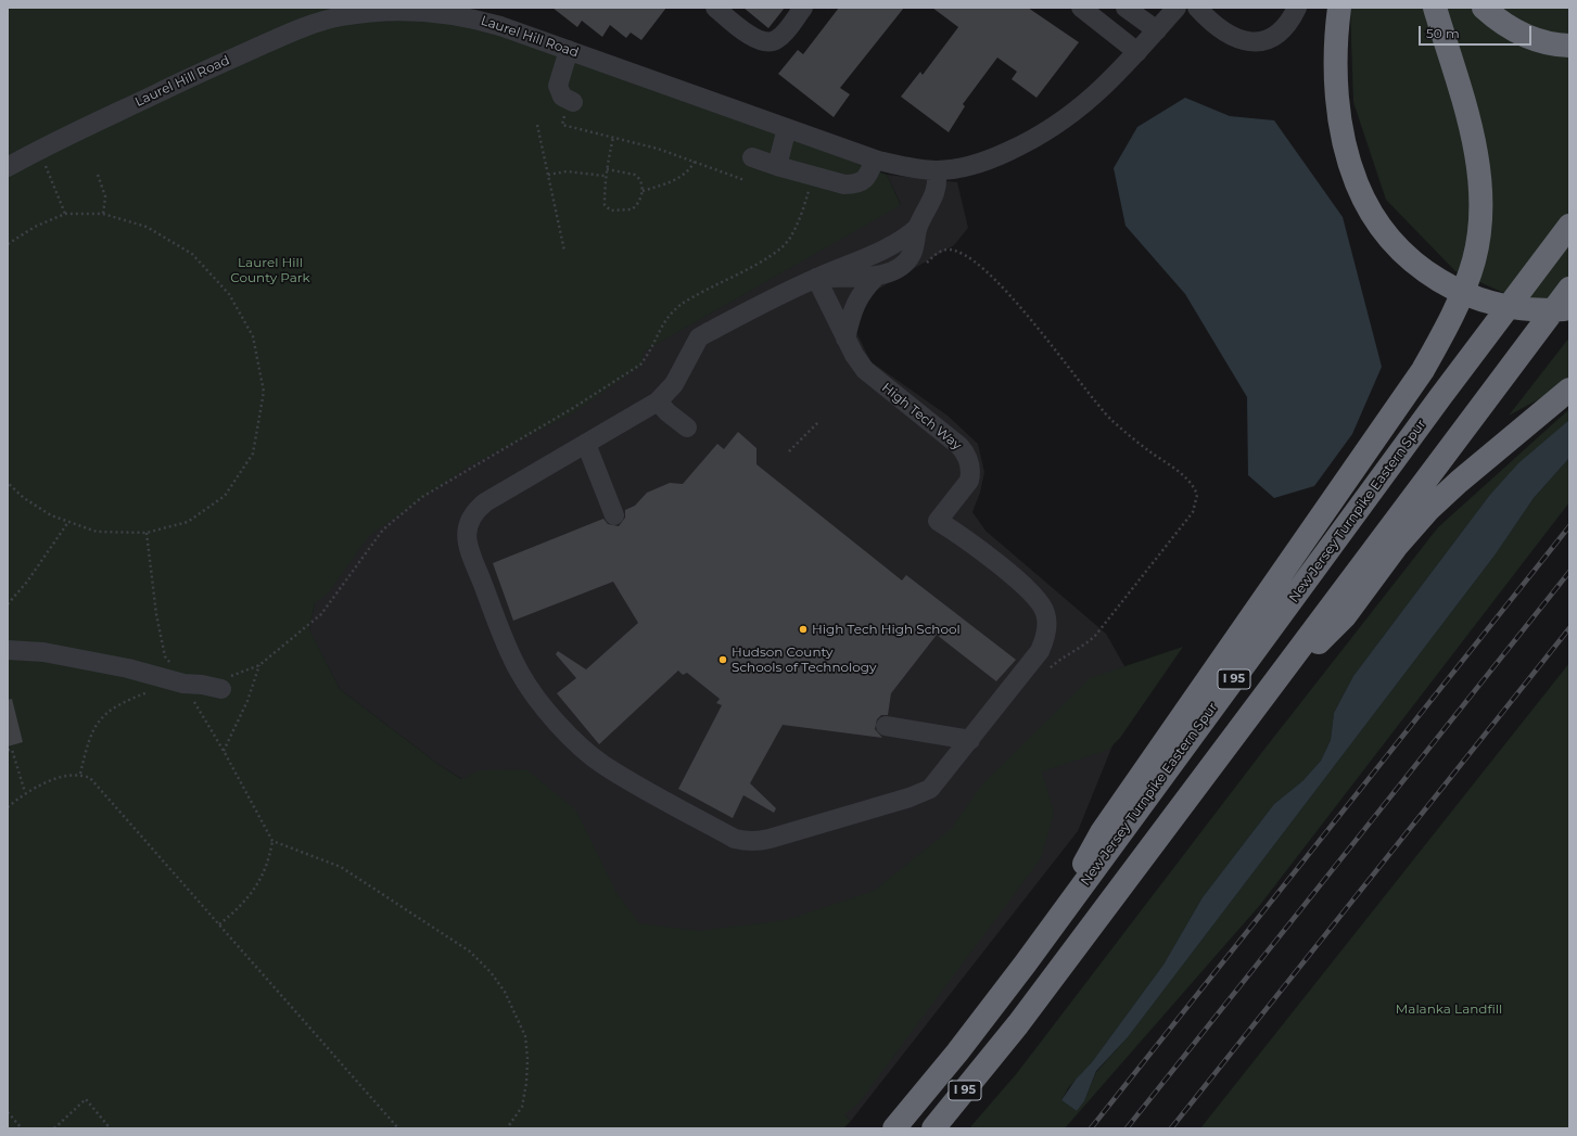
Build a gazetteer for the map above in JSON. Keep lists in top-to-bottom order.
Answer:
{
  "streets": {
    "highway": ["New Jersey Turnpike Eastern Spur", "I 95"],
    "street": ["Laurel Hill Road", "High Tech Way"]
  },
  "parks": ["Laurel Hill County Park", "Malanka Landfill"],
  "places": ["High Tech High School", "Hudson County Schools of Technology"],
  "scale_bar": "50 m"
}
